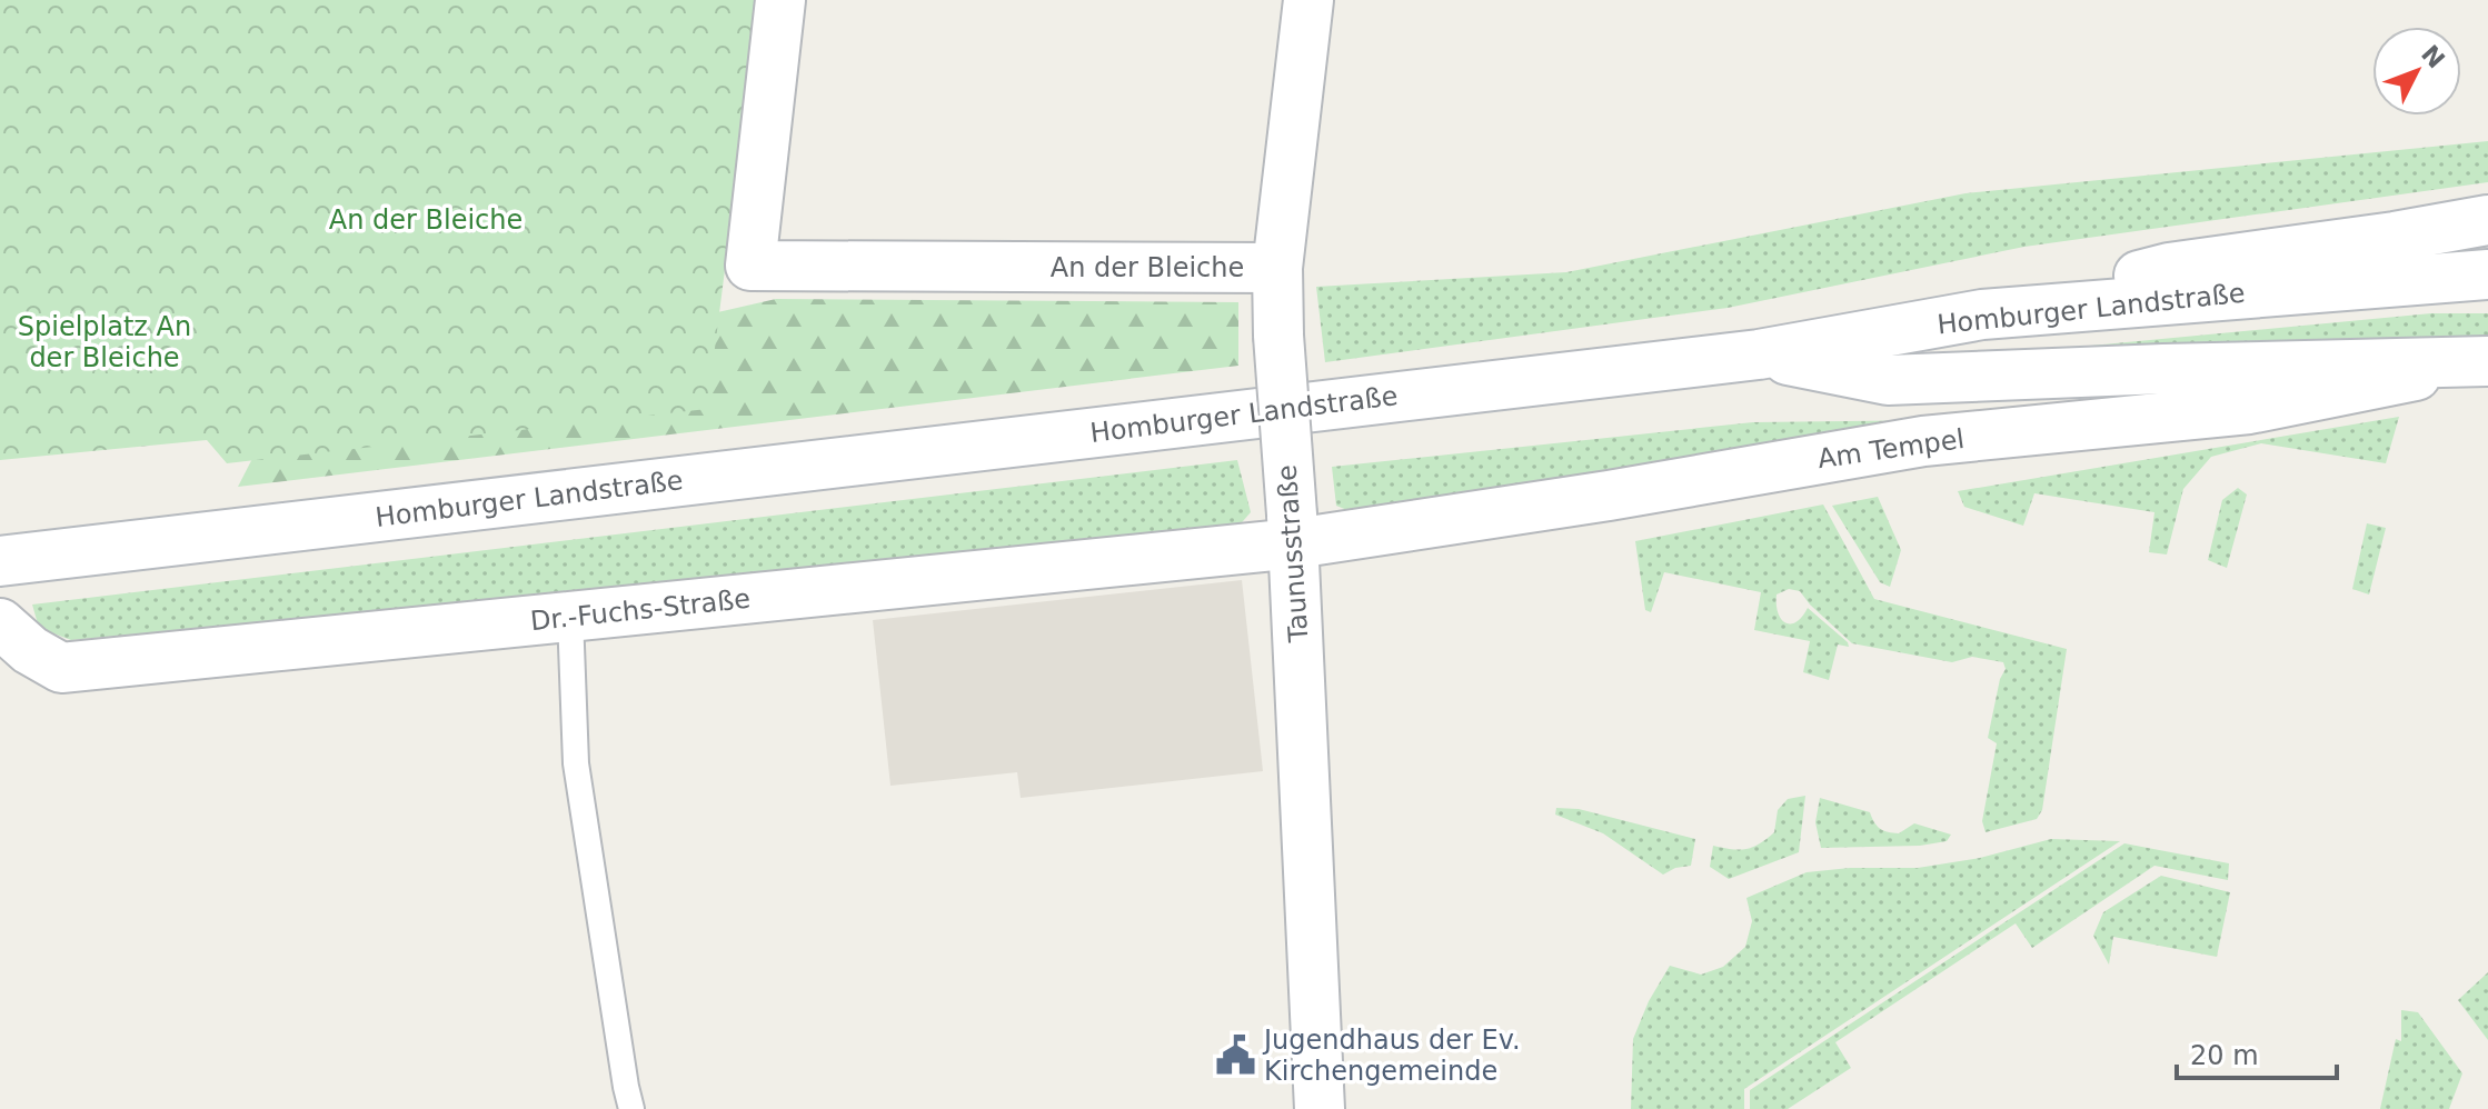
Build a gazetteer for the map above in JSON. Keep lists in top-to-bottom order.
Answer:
{
  "streets": {
    "street": [
      "An der Bleiche",
      "Homburger Landstraße",
      "Am Tempel",
      "Taunusstraße",
      "Dr.-Fuchs-Straße"
    ]
  },
  "crossings": [
    ["An der Bleiche", "Taunusstraße"],
    ["Am Tempel", "Taunusstraße"],
    ["Am Tempel", "Dr.-Fuchs-Straße"],
    ["Taunusstraße", "Dr.-Fuchs-Straße"]
  ],
  "parks": ["An der Bleiche", "Spielplatz An der Bleiche"],
  "places": {
    "public building": ["Jugendhaus der Ev. Kirchengemeinde"]
  },
  "scale_bar": "20 m",
  "north": "top right"
}
